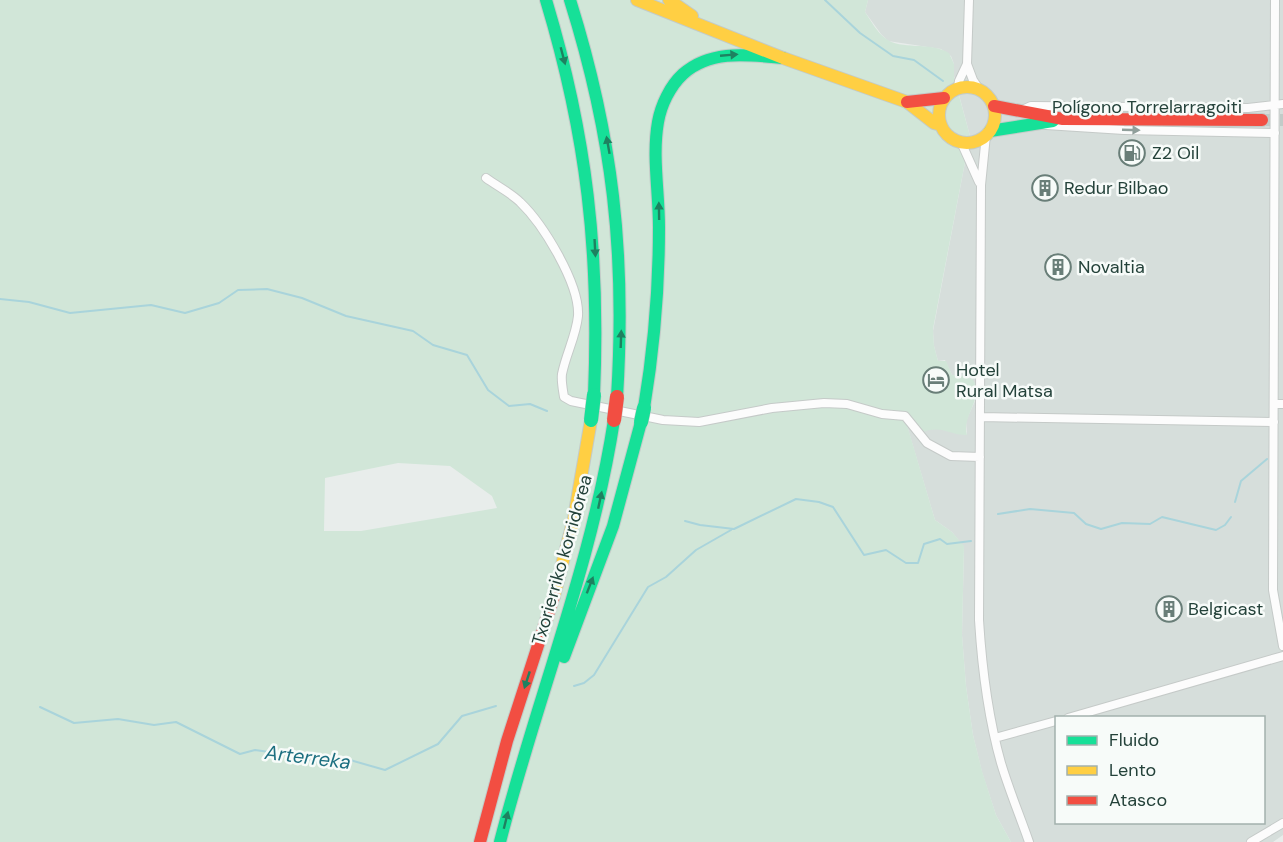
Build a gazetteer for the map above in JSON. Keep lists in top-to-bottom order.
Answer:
{
  "streets": {
    "main road": ["Txorierriko korridorea"],
    "street": ["Polígono Torrelarragoiti"]
  },
  "water": ["Arterreka"],
  "places": {
    "fuel station": ["Z2 Oil"],
    "building": ["Redur Bilbao", "Novaltia", "Belgicast"],
    "hotel": ["Hotel Rural Matsa"]
  },
  "legend": ["Fluido", "Lento", "Atasco"]
}
